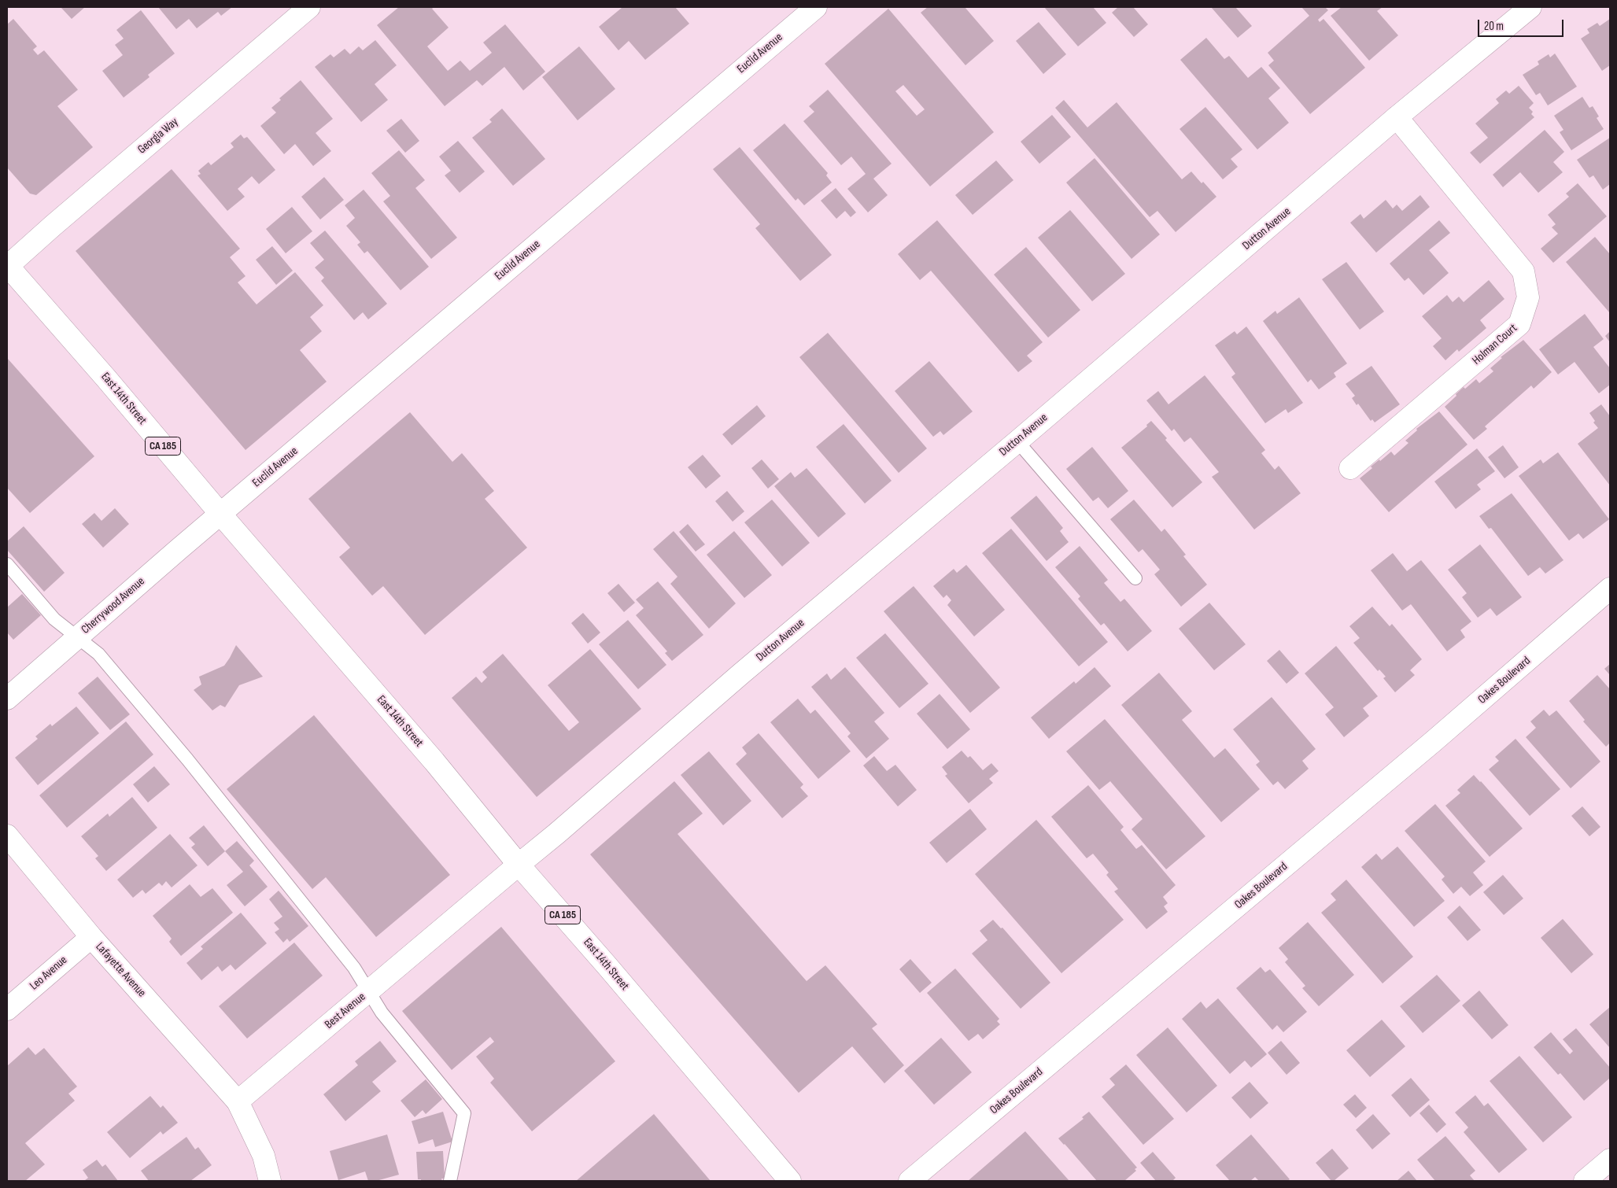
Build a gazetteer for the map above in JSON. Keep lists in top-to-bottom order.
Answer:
{
  "streets": {
    "street": [
      "Euclid Avenue",
      "Georgia Way",
      "Dutton Avenue",
      "Holman Court",
      "East 14th Street",
      "CA 185",
      "Cherrywood Avenue",
      "Oakes Boulevard",
      "Lafayette Avenue",
      "Leo Avenue",
      "Best Avenue"
    ]
  },
  "crossings": [
    ["Euclid Avenue", "East 14th Street"],
    ["Euclid Avenue", "Cherrywood Avenue"],
    ["Georgia Way", "East 14th Street"],
    ["Dutton Avenue", "Holman Court"],
    ["Dutton Avenue", "East 14th Street"],
    ["Dutton Avenue", "Best Avenue"],
    ["East 14th Street", "Cherrywood Avenue"],
    ["East 14th Street", "Best Avenue"],
    ["Lafayette Avenue", "Leo Avenue"],
    ["Lafayette Avenue", "Best Avenue"]
  ],
  "scale_bar": "20 m"
}
